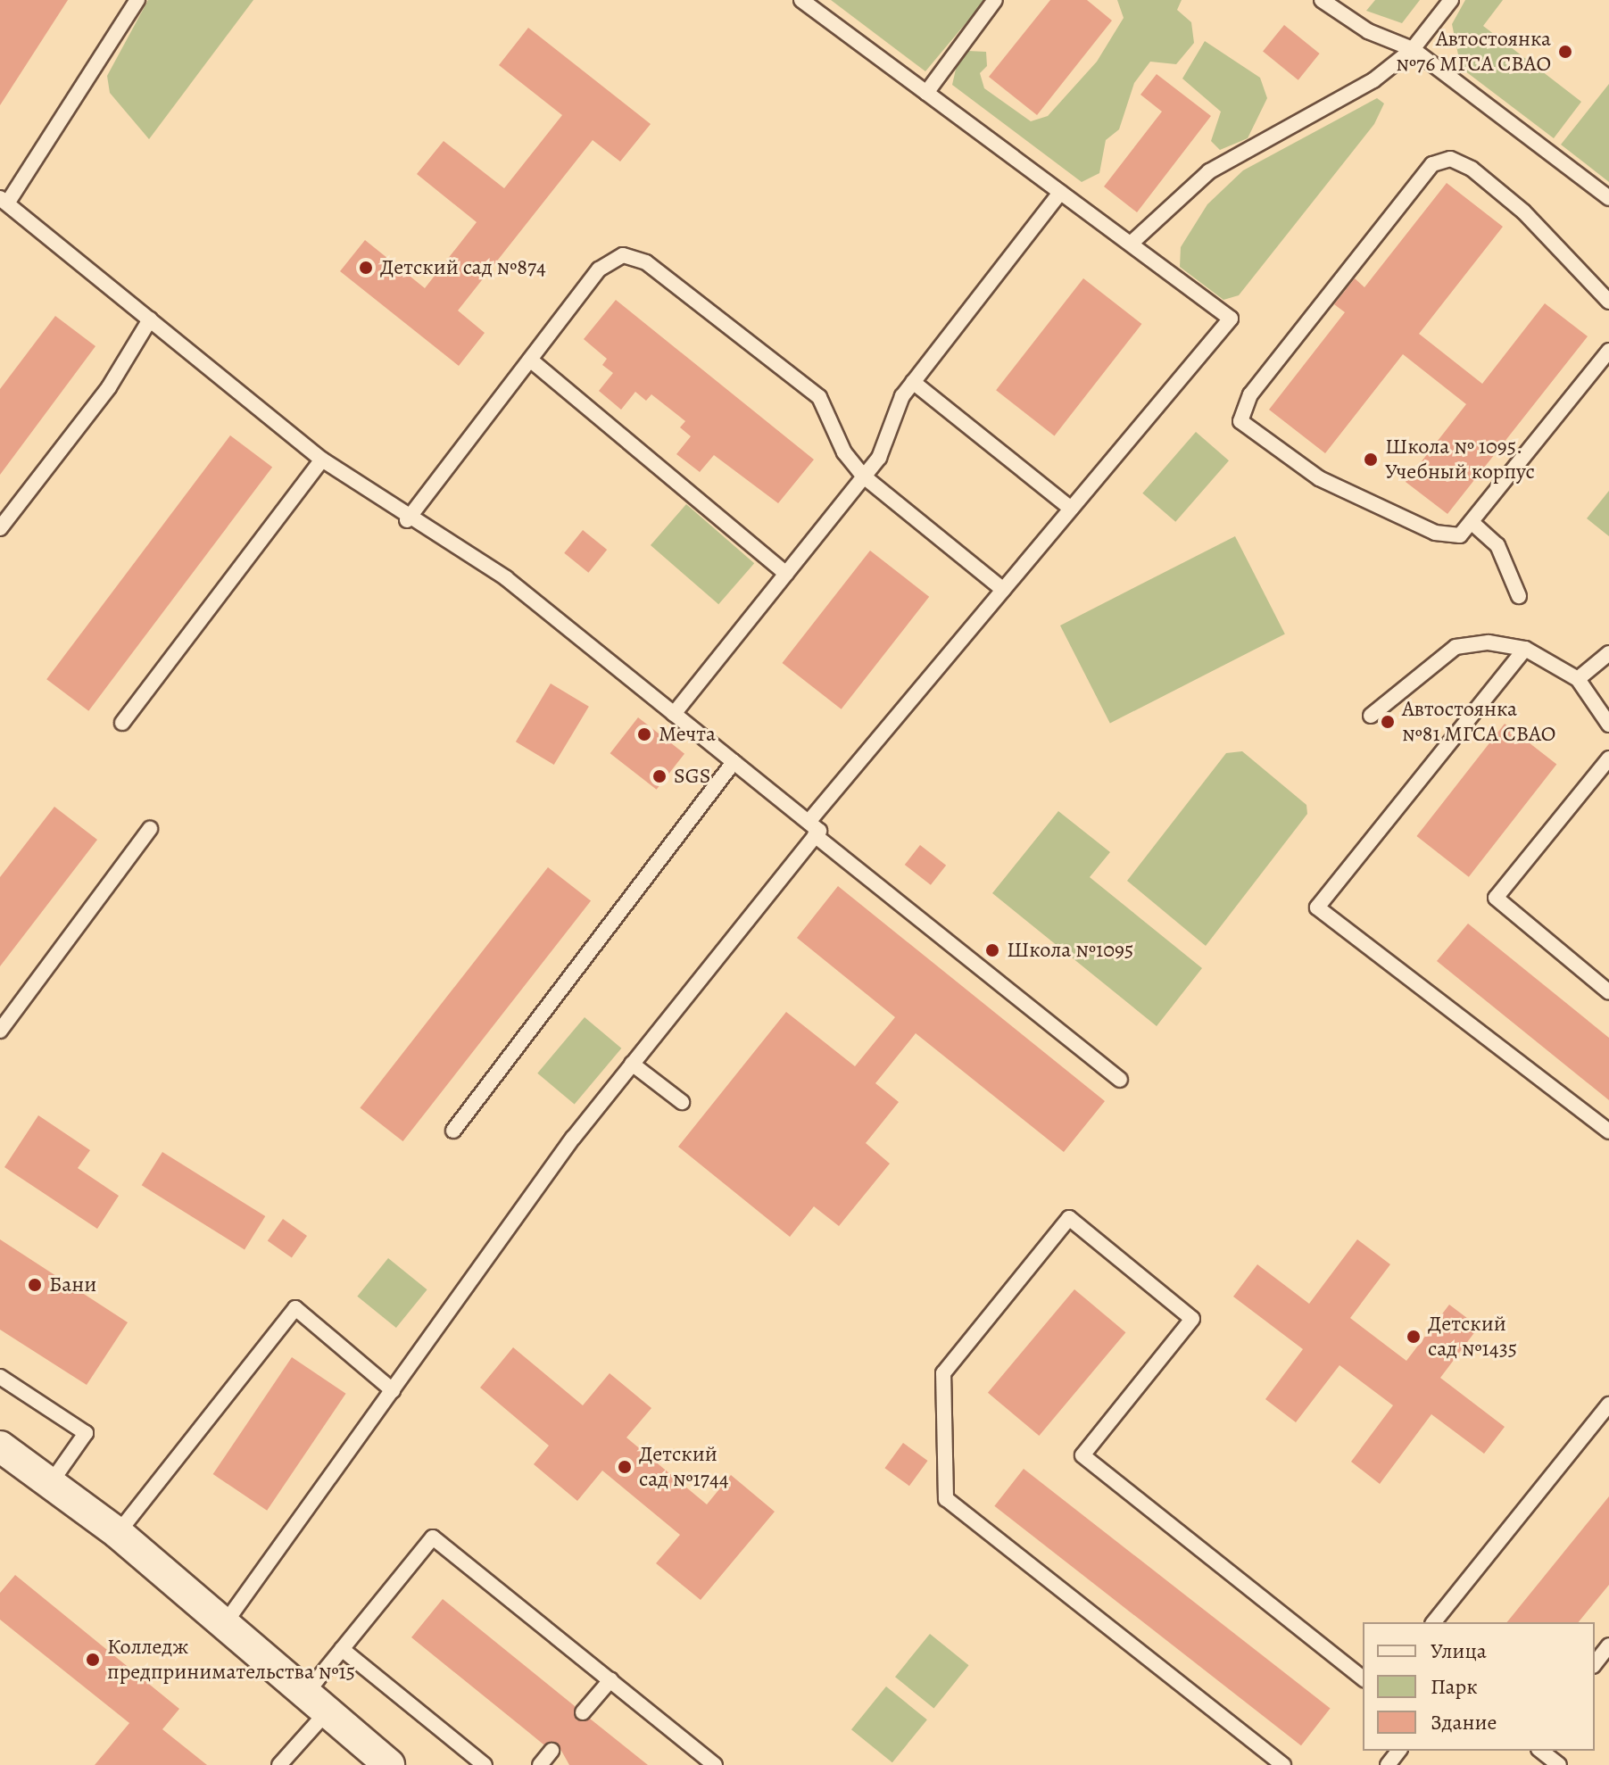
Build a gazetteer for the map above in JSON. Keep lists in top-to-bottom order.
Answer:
{
  "places": [
    "Автостоянка №76 МГСА СВАО",
    "Детский сад №874",
    "Школа № 1095. Учебный корпус",
    "Автостоянка №81 МГСА СВАО",
    "Мечта",
    "SGS",
    "Школа №1095",
    "Бани",
    "Детский сад №1435",
    "Детский сад №1744",
    "Колледж предпринимательства №15"
  ],
  "legend": ["Улица", "Парк", "Здание"]
}
